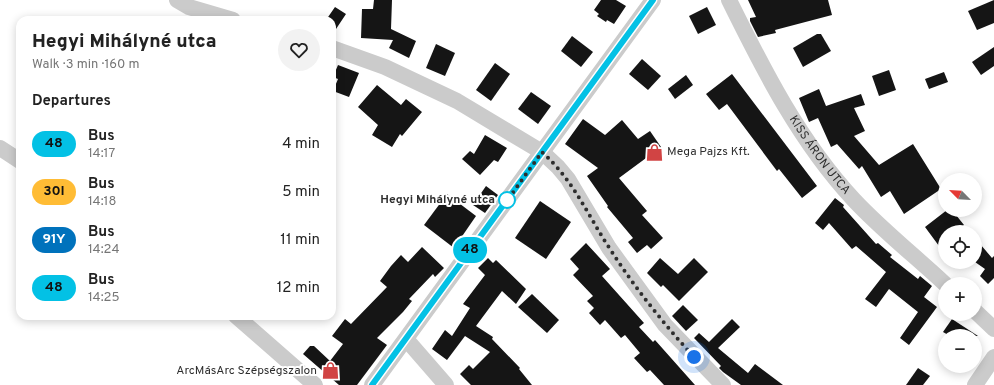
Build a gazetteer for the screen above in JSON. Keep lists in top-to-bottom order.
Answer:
{
  "streets": {
    "street": ["KISS ÁRON UTCA"]
  },
  "places": {
    "shop": ["Mega Pajzs Kft.", "ArcMásArc Szépségszalon"],
    "other": ["Hegyi Mihályné utca"]
  },
  "lines": ["bus line 48"],
  "north": "top left",
  "page": {
    "on_map": "48",
    "heading": [
      ["Hegyi Mihályné utca", "Walk · 3 min · 160 m"],
      "Departures"
    ],
    "list": [
      {
        "mark": "48",
        "name": "Bus",
        "note": "14:17",
        "value": "4 min"
      },
      {
        "mark": "30I",
        "name": "Bus",
        "note": "14:18",
        "value": "5 min"
      },
      {
        "mark": "91Y",
        "name": "Bus",
        "note": "14:24",
        "value": "11 min"
      },
      {
        "mark": "48",
        "name": "Bus",
        "note": "14:25",
        "value": "12 min"
      }
    ],
    "map_buttons": ["+", "−"]
  }
}
